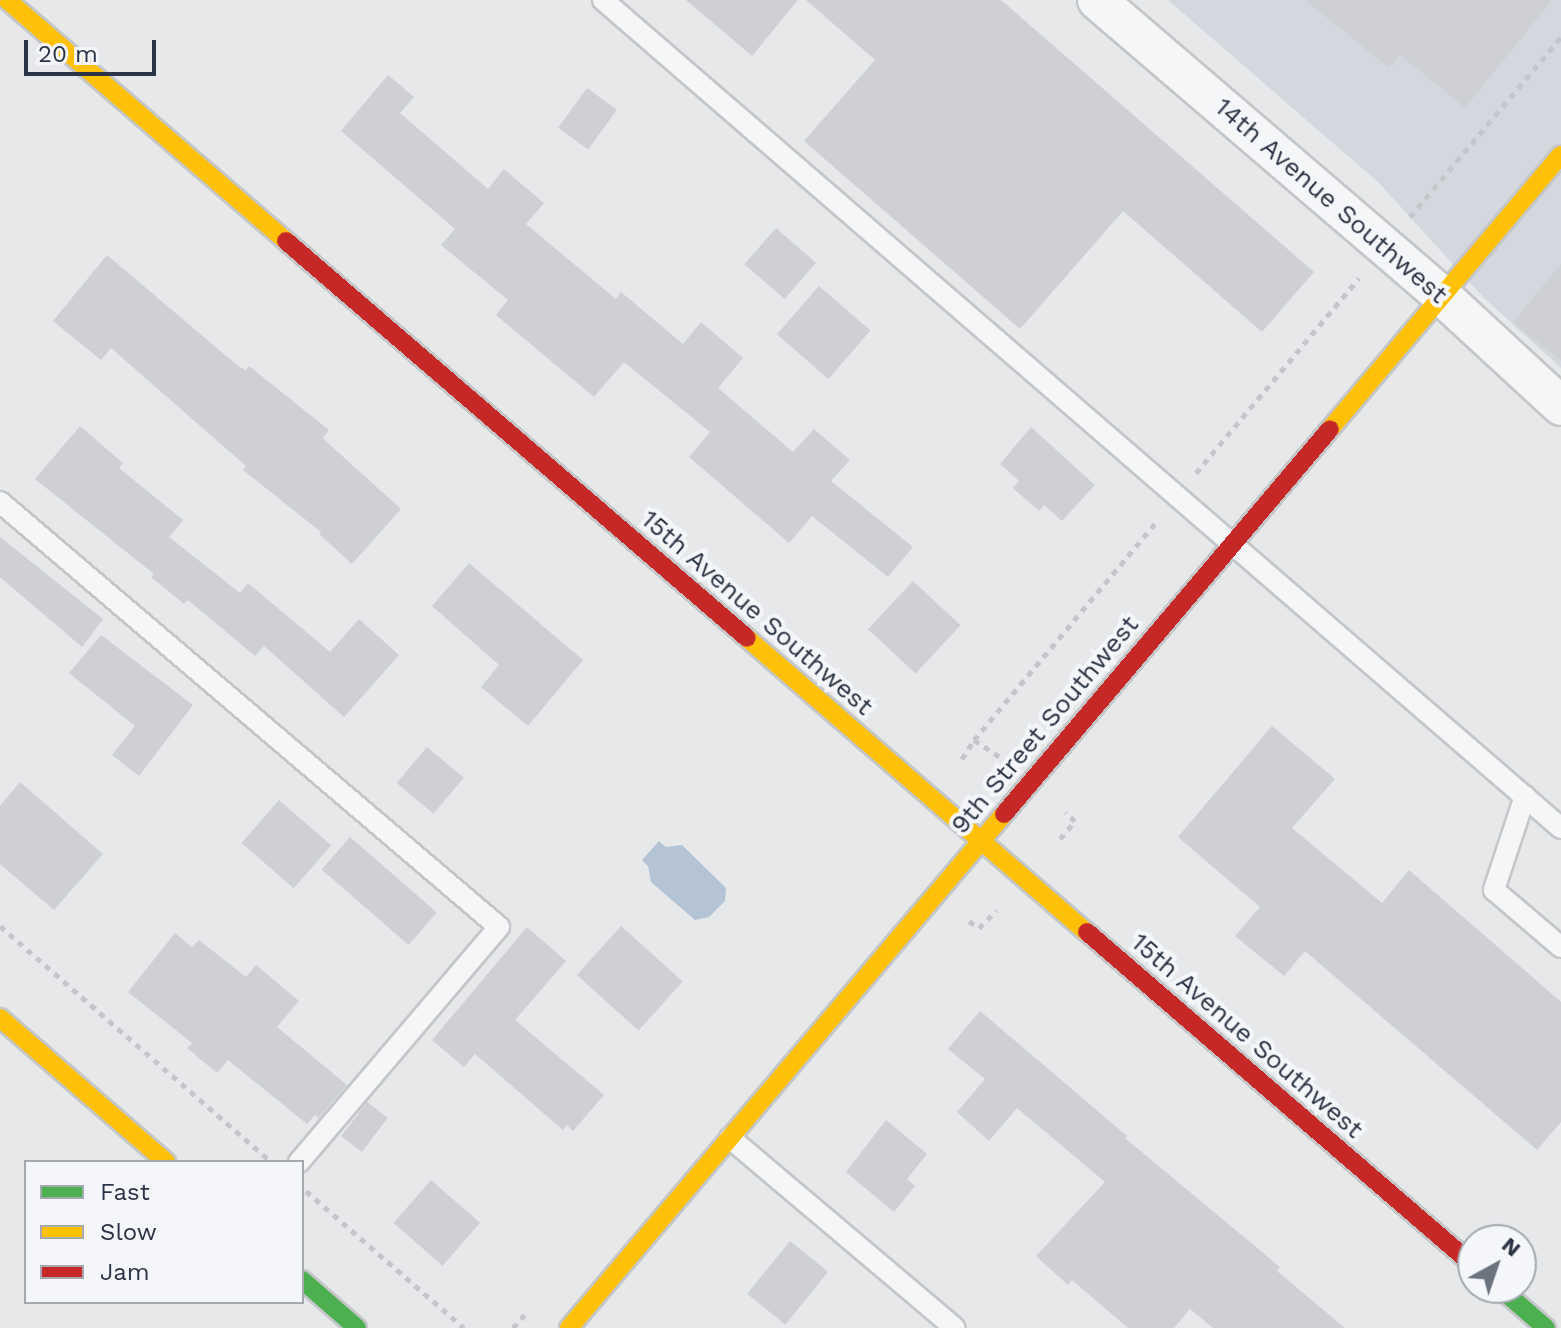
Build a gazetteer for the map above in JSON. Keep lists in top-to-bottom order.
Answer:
{
  "streets": {
    "main road": ["15th Avenue Southwest", "9th Street Southwest"],
    "street": ["14th Avenue Southwest"]
  },
  "crossings": [
    ["14th Avenue Southwest", "9th Street Southwest"],
    ["15th Avenue Southwest", "9th Street Southwest"]
  ],
  "legend": ["Fast", "Slow", "Jam"],
  "scale_bar": "20 m",
  "north": "top right"
}
